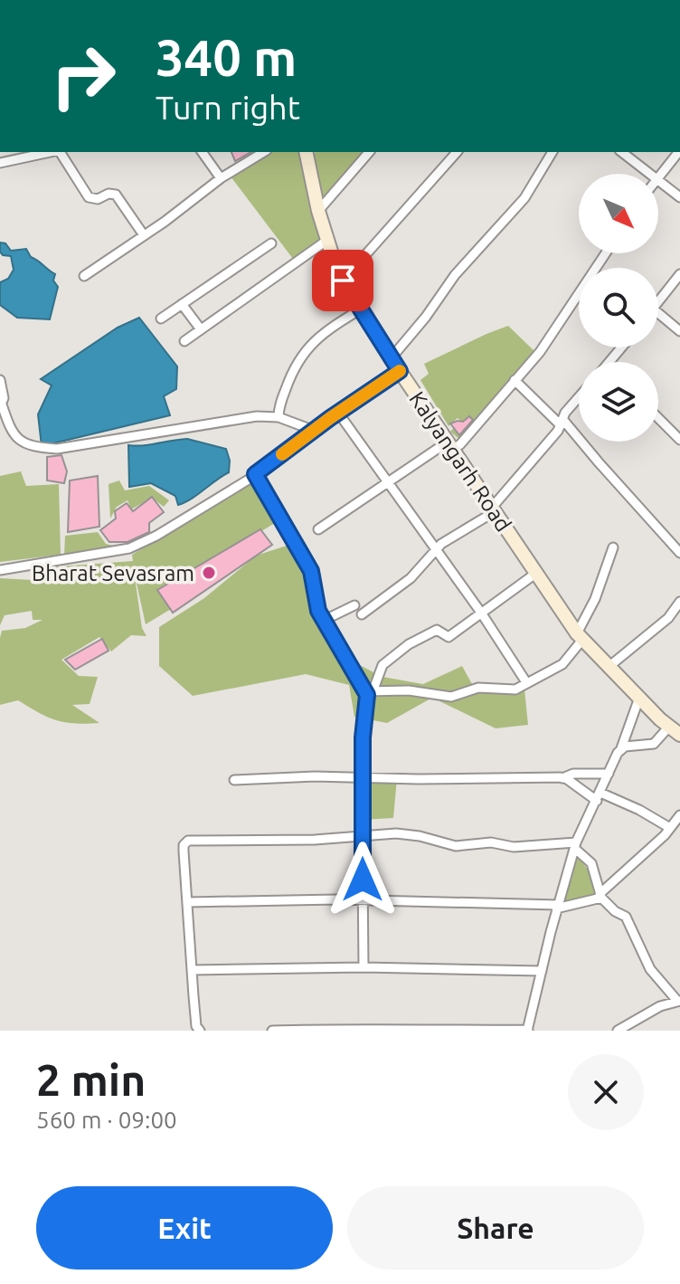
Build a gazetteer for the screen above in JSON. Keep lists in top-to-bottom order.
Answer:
{
  "streets": {
    "main road": ["Kalyangarh Road"]
  },
  "places": ["Bharat Sevasram"],
  "north": "bottom right",
  "page": {
    "turn": ["340 m", "Turn right"],
    "heading": ["2 min", "560 m · 09:00"],
    "buttons": ["Exit", "Share"]
  }
}
